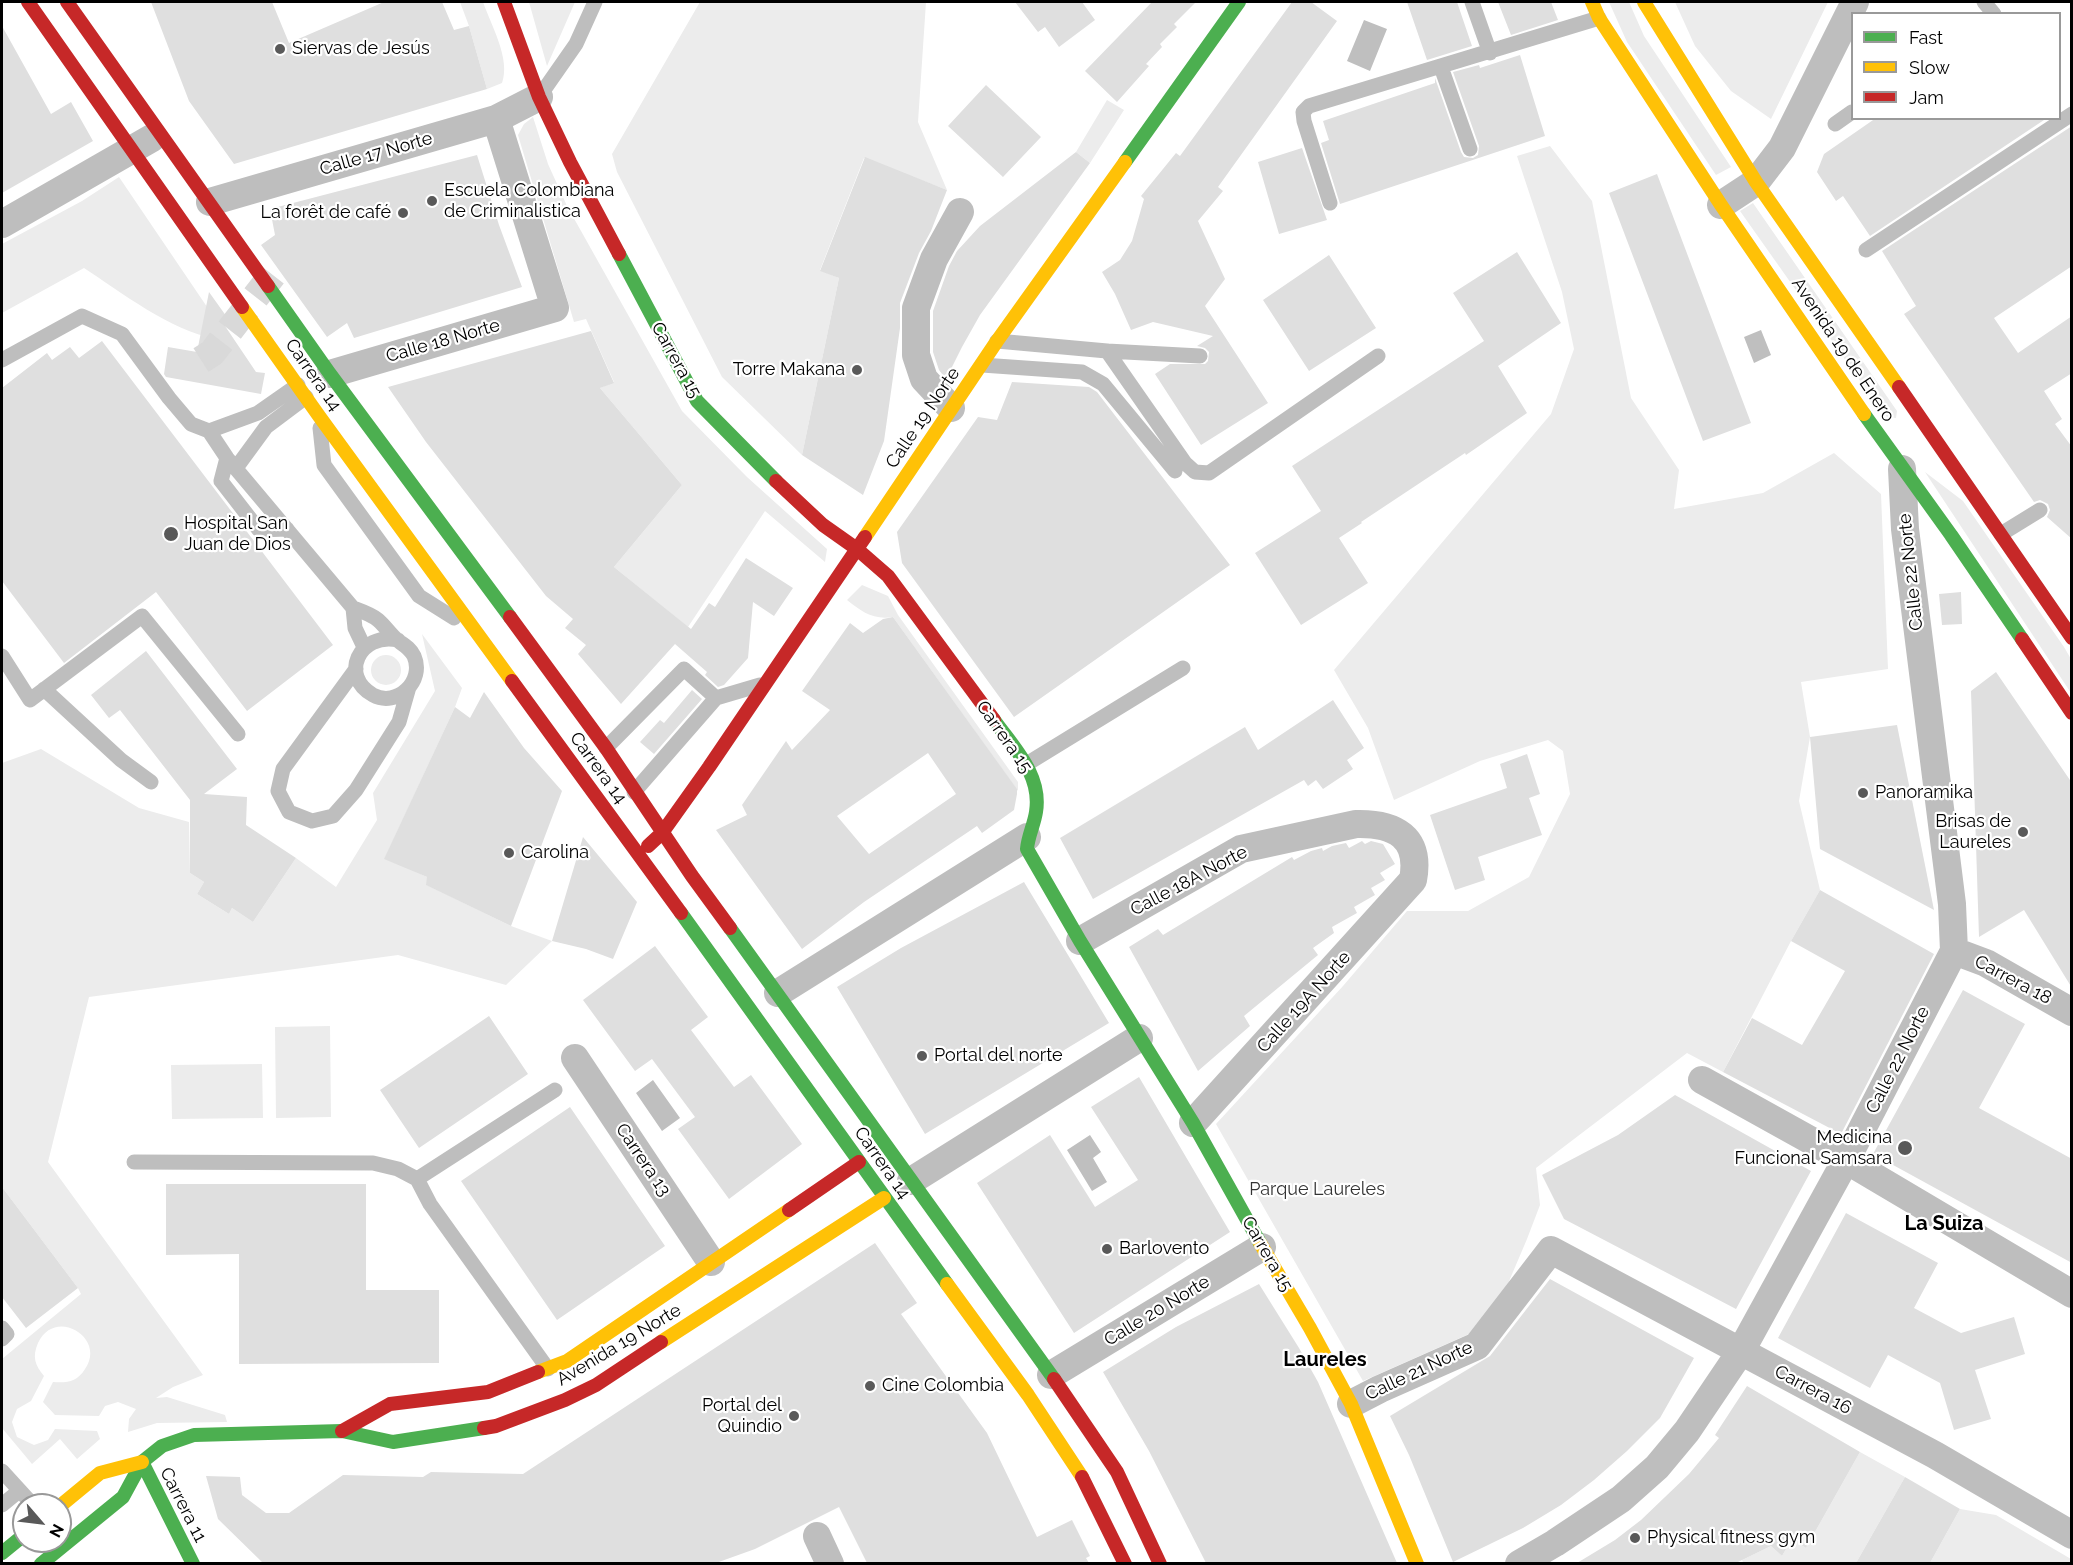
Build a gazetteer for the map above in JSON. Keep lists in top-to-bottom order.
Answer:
{
  "streets": {
    "main road": [
      "Avenida 19 de Enero",
      "Carrera 15",
      "Carrera 14",
      "Calle 19 Norte",
      "Avenida 19 Norte",
      "Carrera 11"
    ],
    "street": [
      "Calle 17 Norte",
      "Calle 18 Norte",
      "Calle 22 Norte",
      "Calle 18A Norte",
      "Carrera 18",
      "Calle 19A Norte",
      "Carrera 13",
      "Calle 20 Norte",
      "Calle 21 Norte",
      "Carrera 16"
    ]
  },
  "crossings": [
    ["Calle 17 Norte", "Calle 18 Norte"],
    ["Calle 17 Norte", "Carrera 15"],
    ["Calle 17 Norte", "Carrera 14"],
    ["Calle 18 Norte", "Carrera 14"],
    ["Avenida 19 de Enero", "Calle 22 Norte"],
    ["Carrera 15", "Calle 19 Norte"],
    ["Carrera 15", "Calle 18A Norte"],
    ["Carrera 15", "Calle 19A Norte"],
    ["Carrera 15", "Calle 20 Norte"],
    ["Carrera 15", "Calle 21 Norte"],
    ["Carrera 14", "Calle 19 Norte"],
    ["Carrera 14", "Calle 20 Norte"],
    ["Carrera 14", "Avenida 19 Norte"],
    ["Calle 22 Norte", "Carrera 18"],
    ["Calle 22 Norte", "Carrera 16"],
    ["Calle 18A Norte", "Calle 19A Norte"],
    ["Carrera 13", "Avenida 19 Norte"],
    ["Avenida 19 Norte", "Carrera 11"],
    ["Calle 21 Norte", "Carrera 16"]
  ],
  "districts": ["La Suiza", "Laureles"],
  "parks": ["Parque Laureles"],
  "places": [
    "Siervas de Jesús",
    "Escuela Colombiana de Criminalistica",
    "La forêt de café",
    "Torre Makana",
    "Hospital San Juan de Dios",
    "Panoramika",
    "Brisas de Laureles",
    "Carolina",
    "Portal del norte",
    "Medicina Funcional Samsara",
    "Barlovento",
    "Cine Colombia",
    "Portal del Quindio",
    "Physical fitness gym"
  ],
  "legend": ["Fast", "Slow", "Jam"],
  "north": "bottom right"
}
